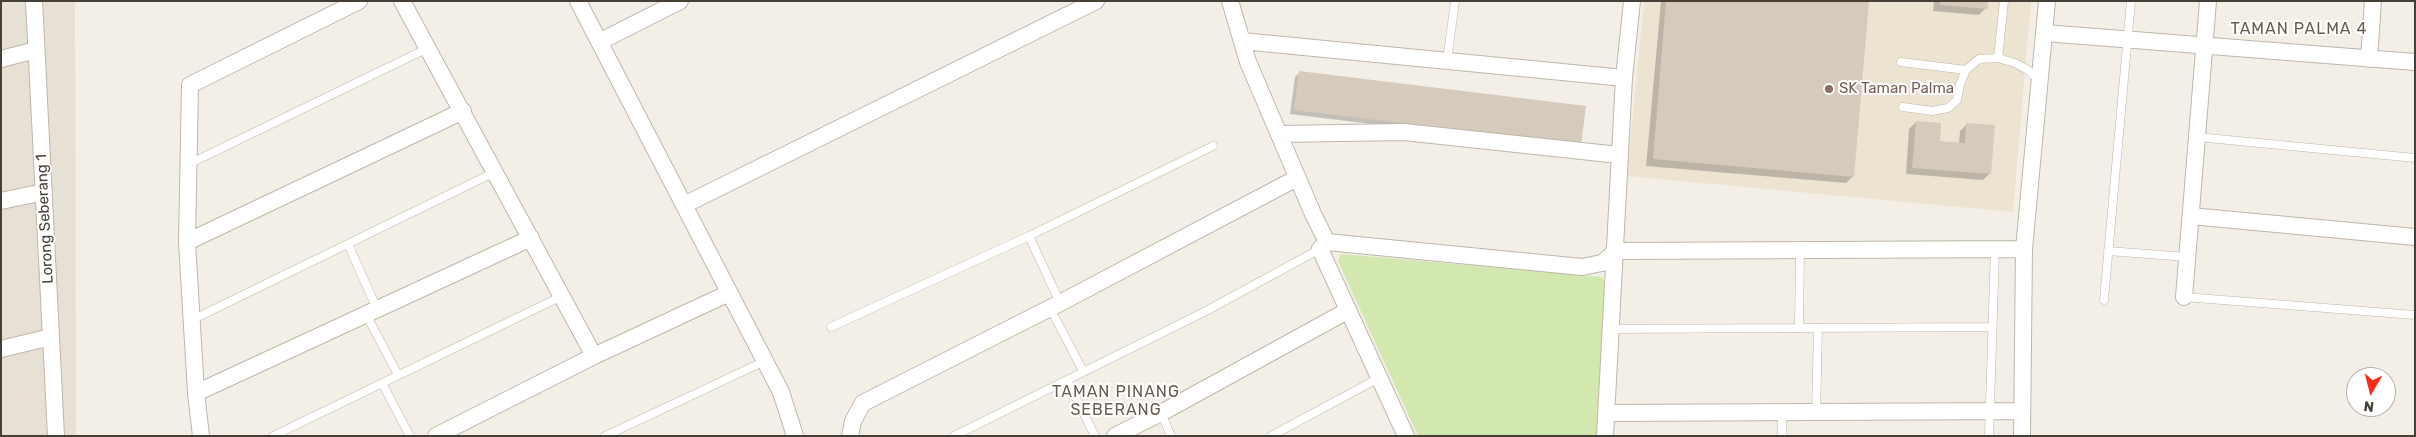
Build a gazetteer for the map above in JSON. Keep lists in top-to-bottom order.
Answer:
{
  "streets": {
    "street": ["Lorong Seberang 1"]
  },
  "districts": ["TAMAN PALMA 4", "TAMAN PINANG SEBERANG"],
  "places": ["SK Taman Palma"],
  "north": "bottom"
}
